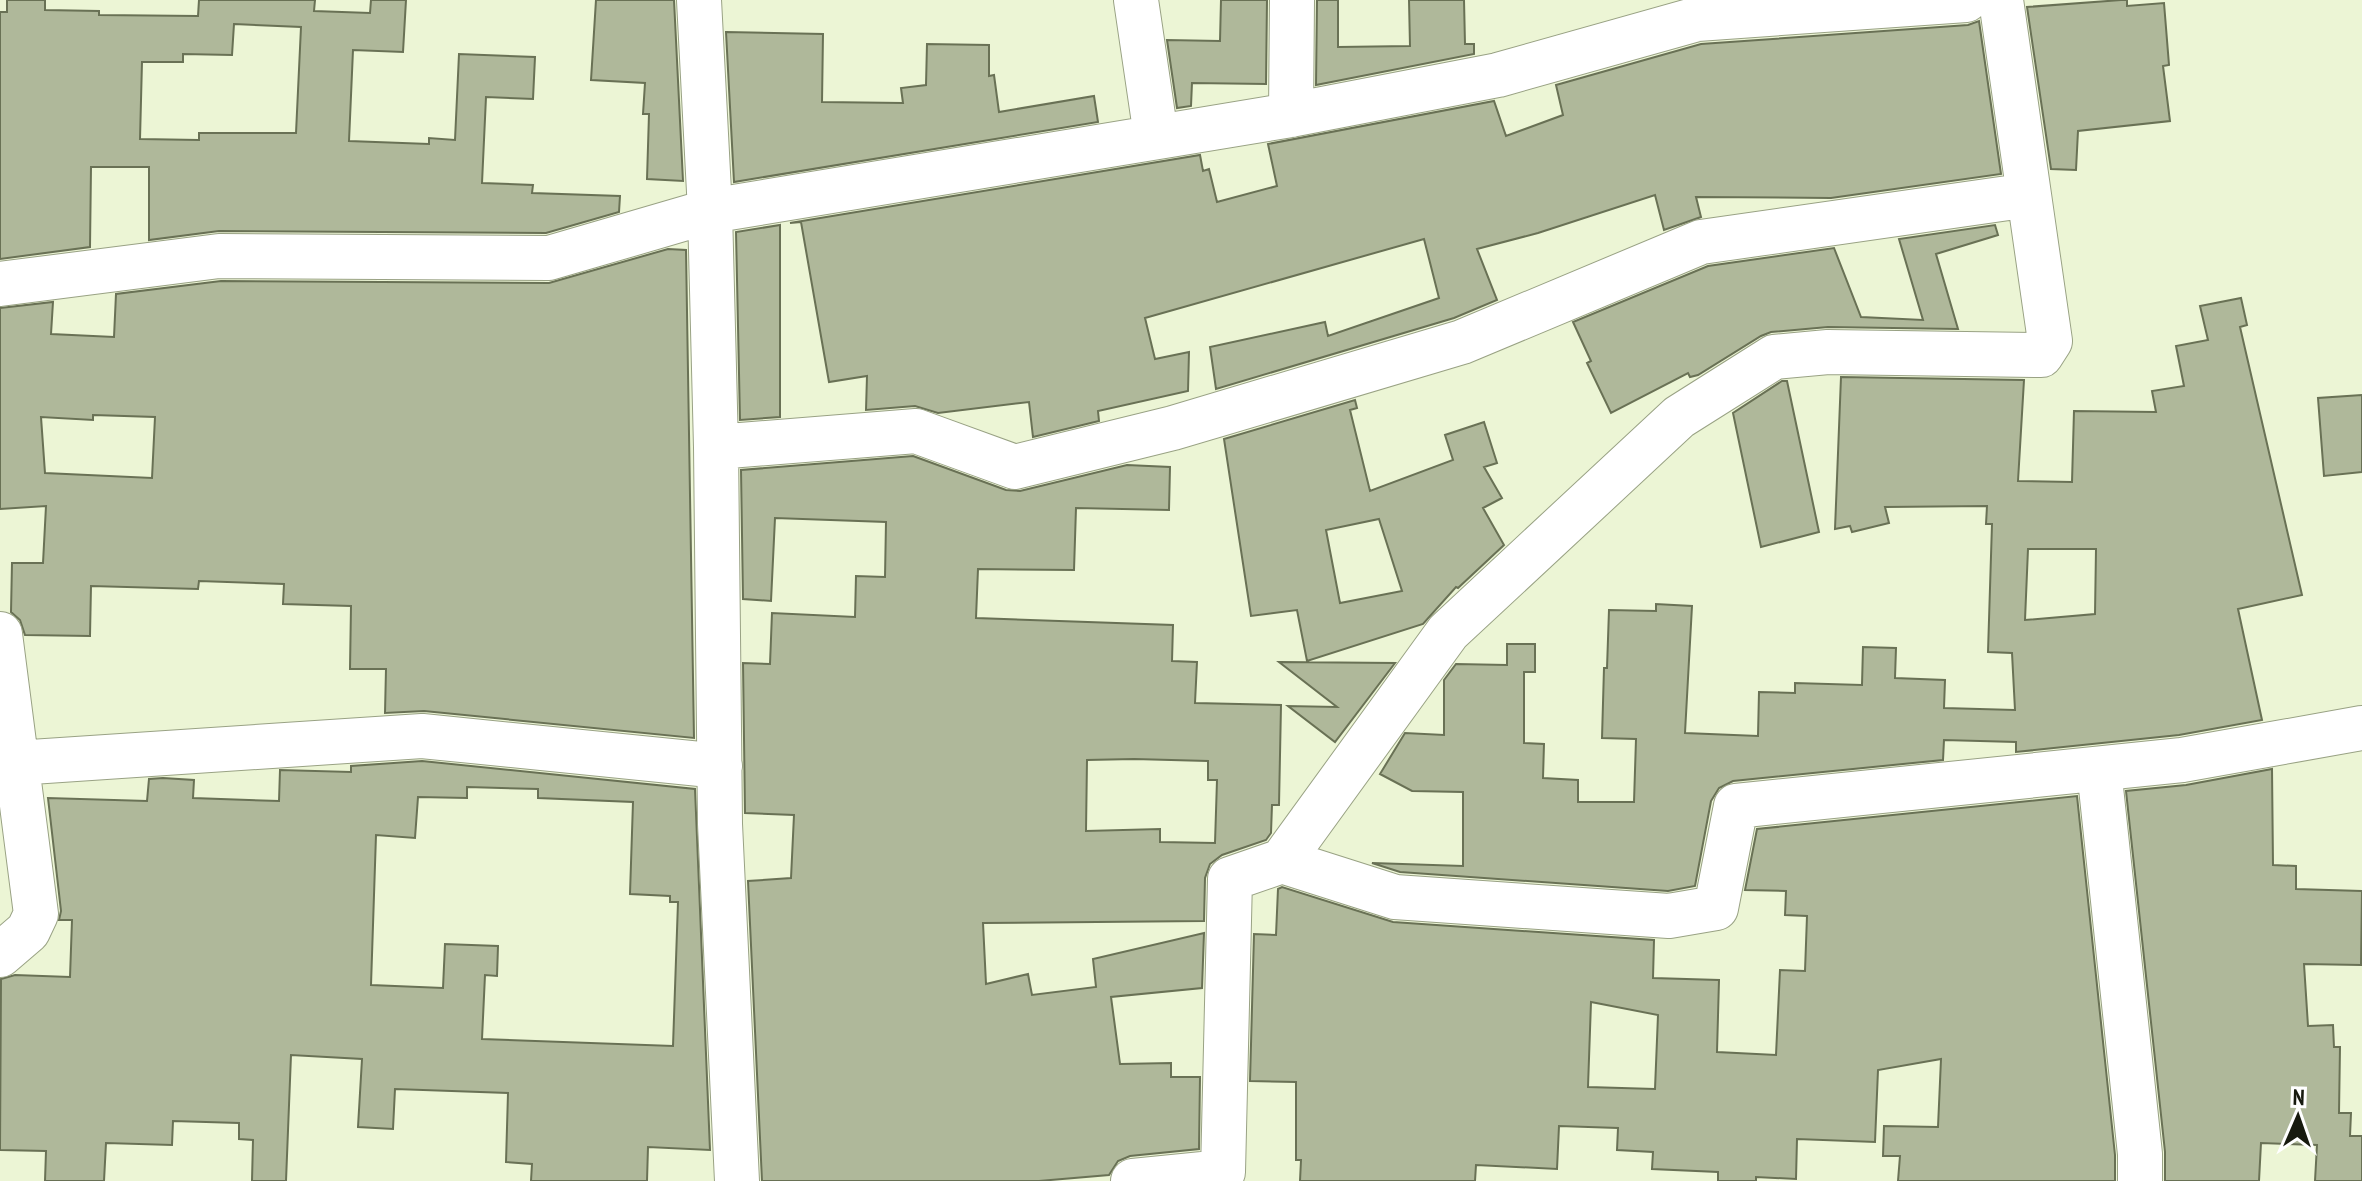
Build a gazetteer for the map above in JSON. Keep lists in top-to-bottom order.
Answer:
{
  "north": "top"
}
